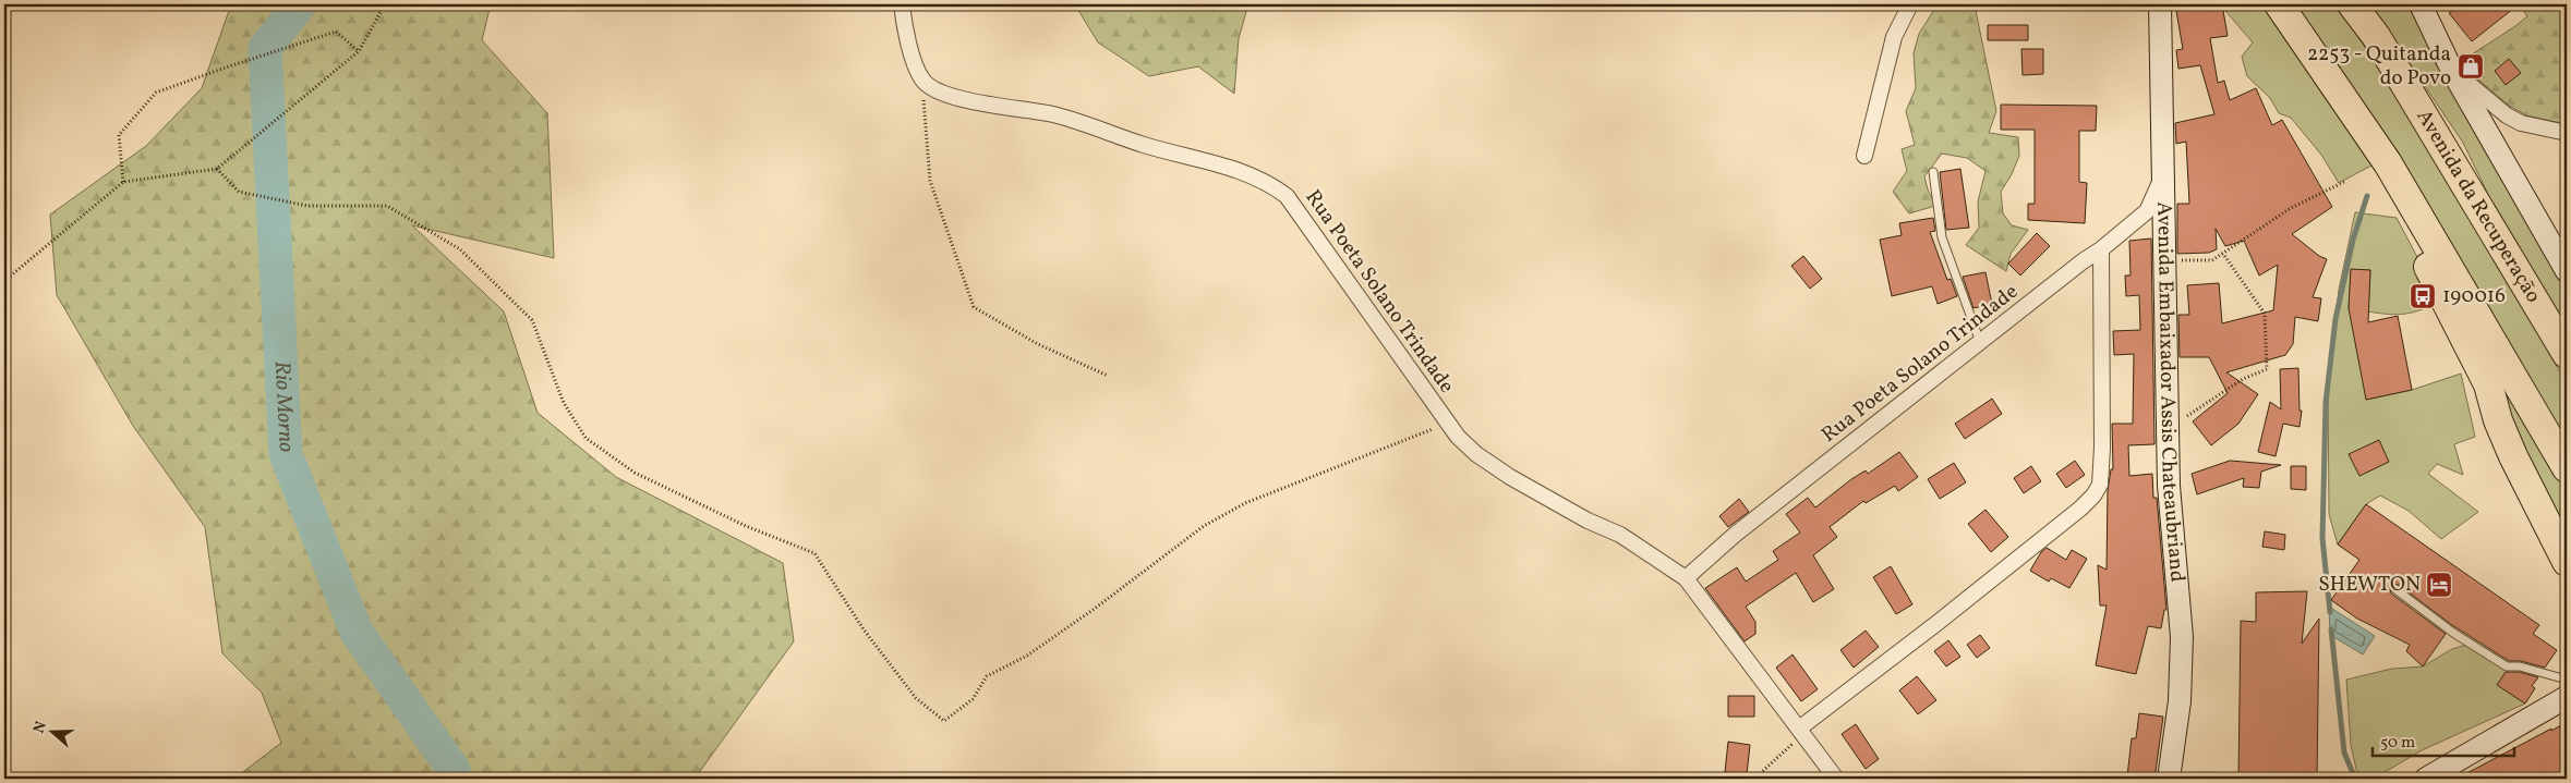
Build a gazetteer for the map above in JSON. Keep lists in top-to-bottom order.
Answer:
{
  "streets": {
    "highway": ["Avenida da Recuperação"],
    "main road": ["Avenida Embaixador Assis Chateaubriand"],
    "street": ["Rua Poeta Solano Trindade"]
  },
  "crossings": [
    ["Rua Poeta Solano Trindade", "Avenida Embaixador Assis Chateaubriand"]
  ],
  "water": ["Rio Morno"],
  "places": {
    "shop": ["2253 - Quitanda do Povo"],
    "bus stop": ["190016"],
    "hotel": ["SHEWTON"]
  },
  "scale_bar": "50 m",
  "north": "left"
}
